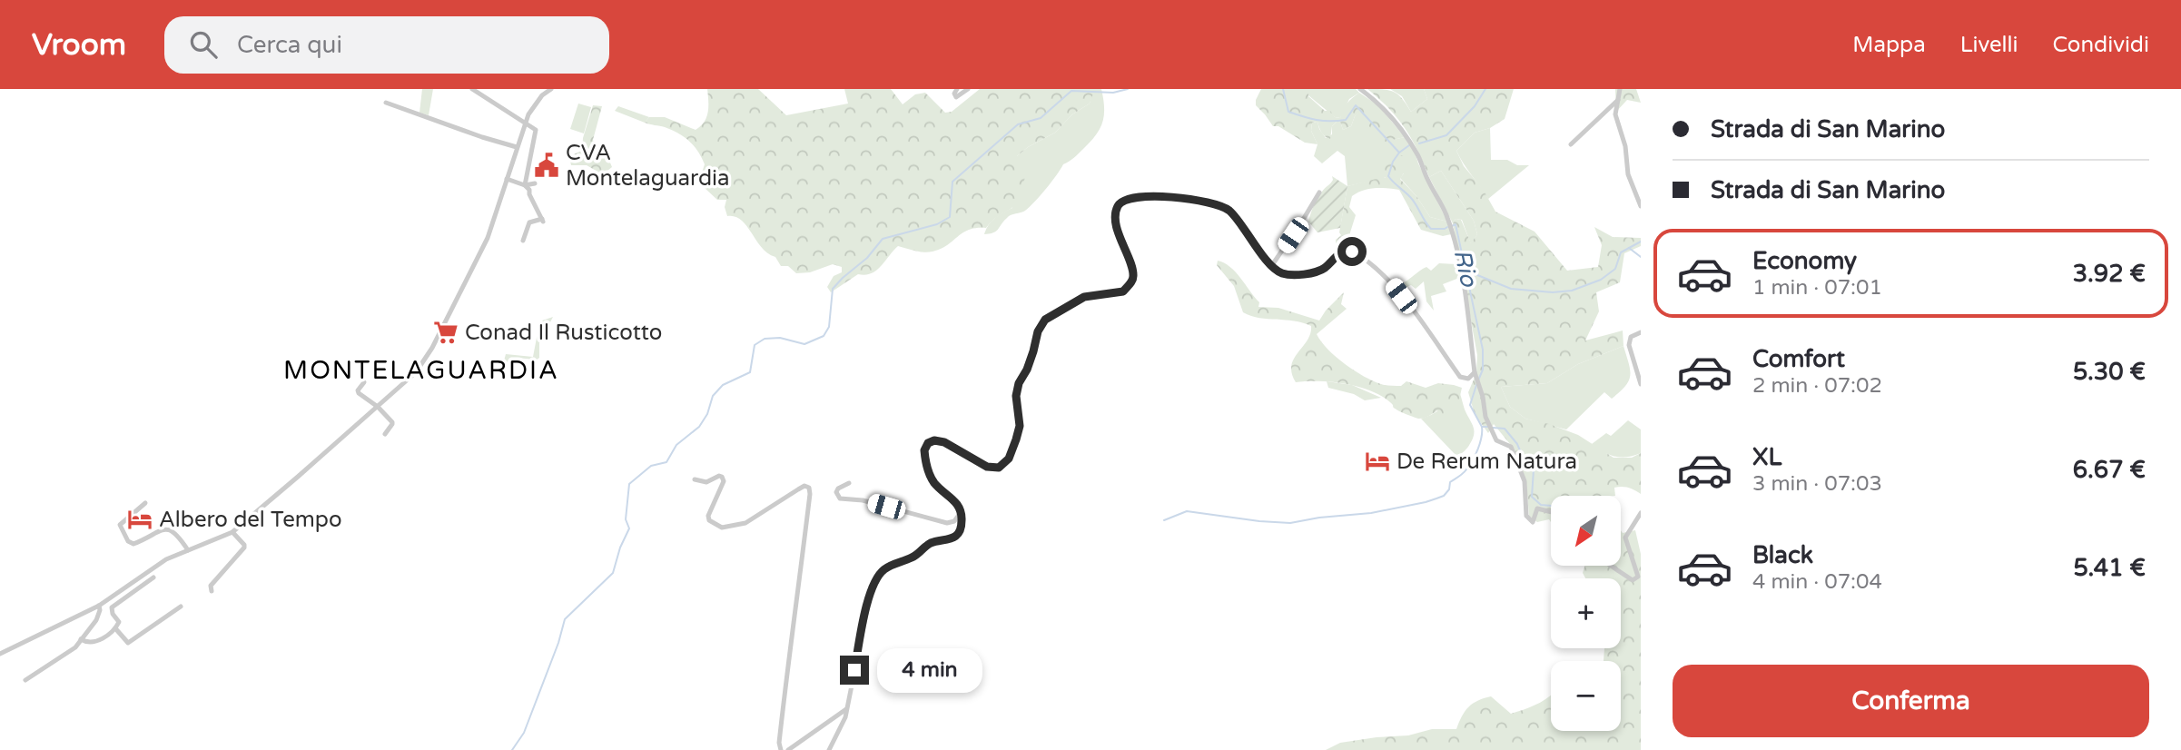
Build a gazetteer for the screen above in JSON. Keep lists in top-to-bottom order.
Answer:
{
  "districts": ["MONTELAGUARDIA"],
  "water": ["Rio"],
  "places": {
    "public building": ["CVA Montelaguardia"],
    "supermarket": ["Conad Il Rusticotto"],
    "hotel": ["De Rerum Natura", "Albero del Tempo"]
  },
  "north": "bottom left",
  "page": {
    "header": "Vroom",
    "search": "Cerca qui",
    "nav": ["Mappa", "Livelli", "Condividi"],
    "banner": ["Strada di San Marino", "Strada di San Marino"],
    "list": [
      {
        "name": "Economy",
        "note": "1 min · 07:01",
        "value": "3.92 €"
      },
      {
        "name": "Comfort",
        "note": "2 min · 07:02",
        "value": "5.30 €"
      },
      {
        "name": "XL",
        "note": "3 min · 07:03",
        "value": "6.67 €"
      },
      {
        "name": "Black",
        "note": "4 min · 07:04",
        "value": "5.41 €"
      }
    ],
    "map_buttons": ["+", "−"],
    "bubble": "4 min",
    "buttons": "Conferma"
  }
}
